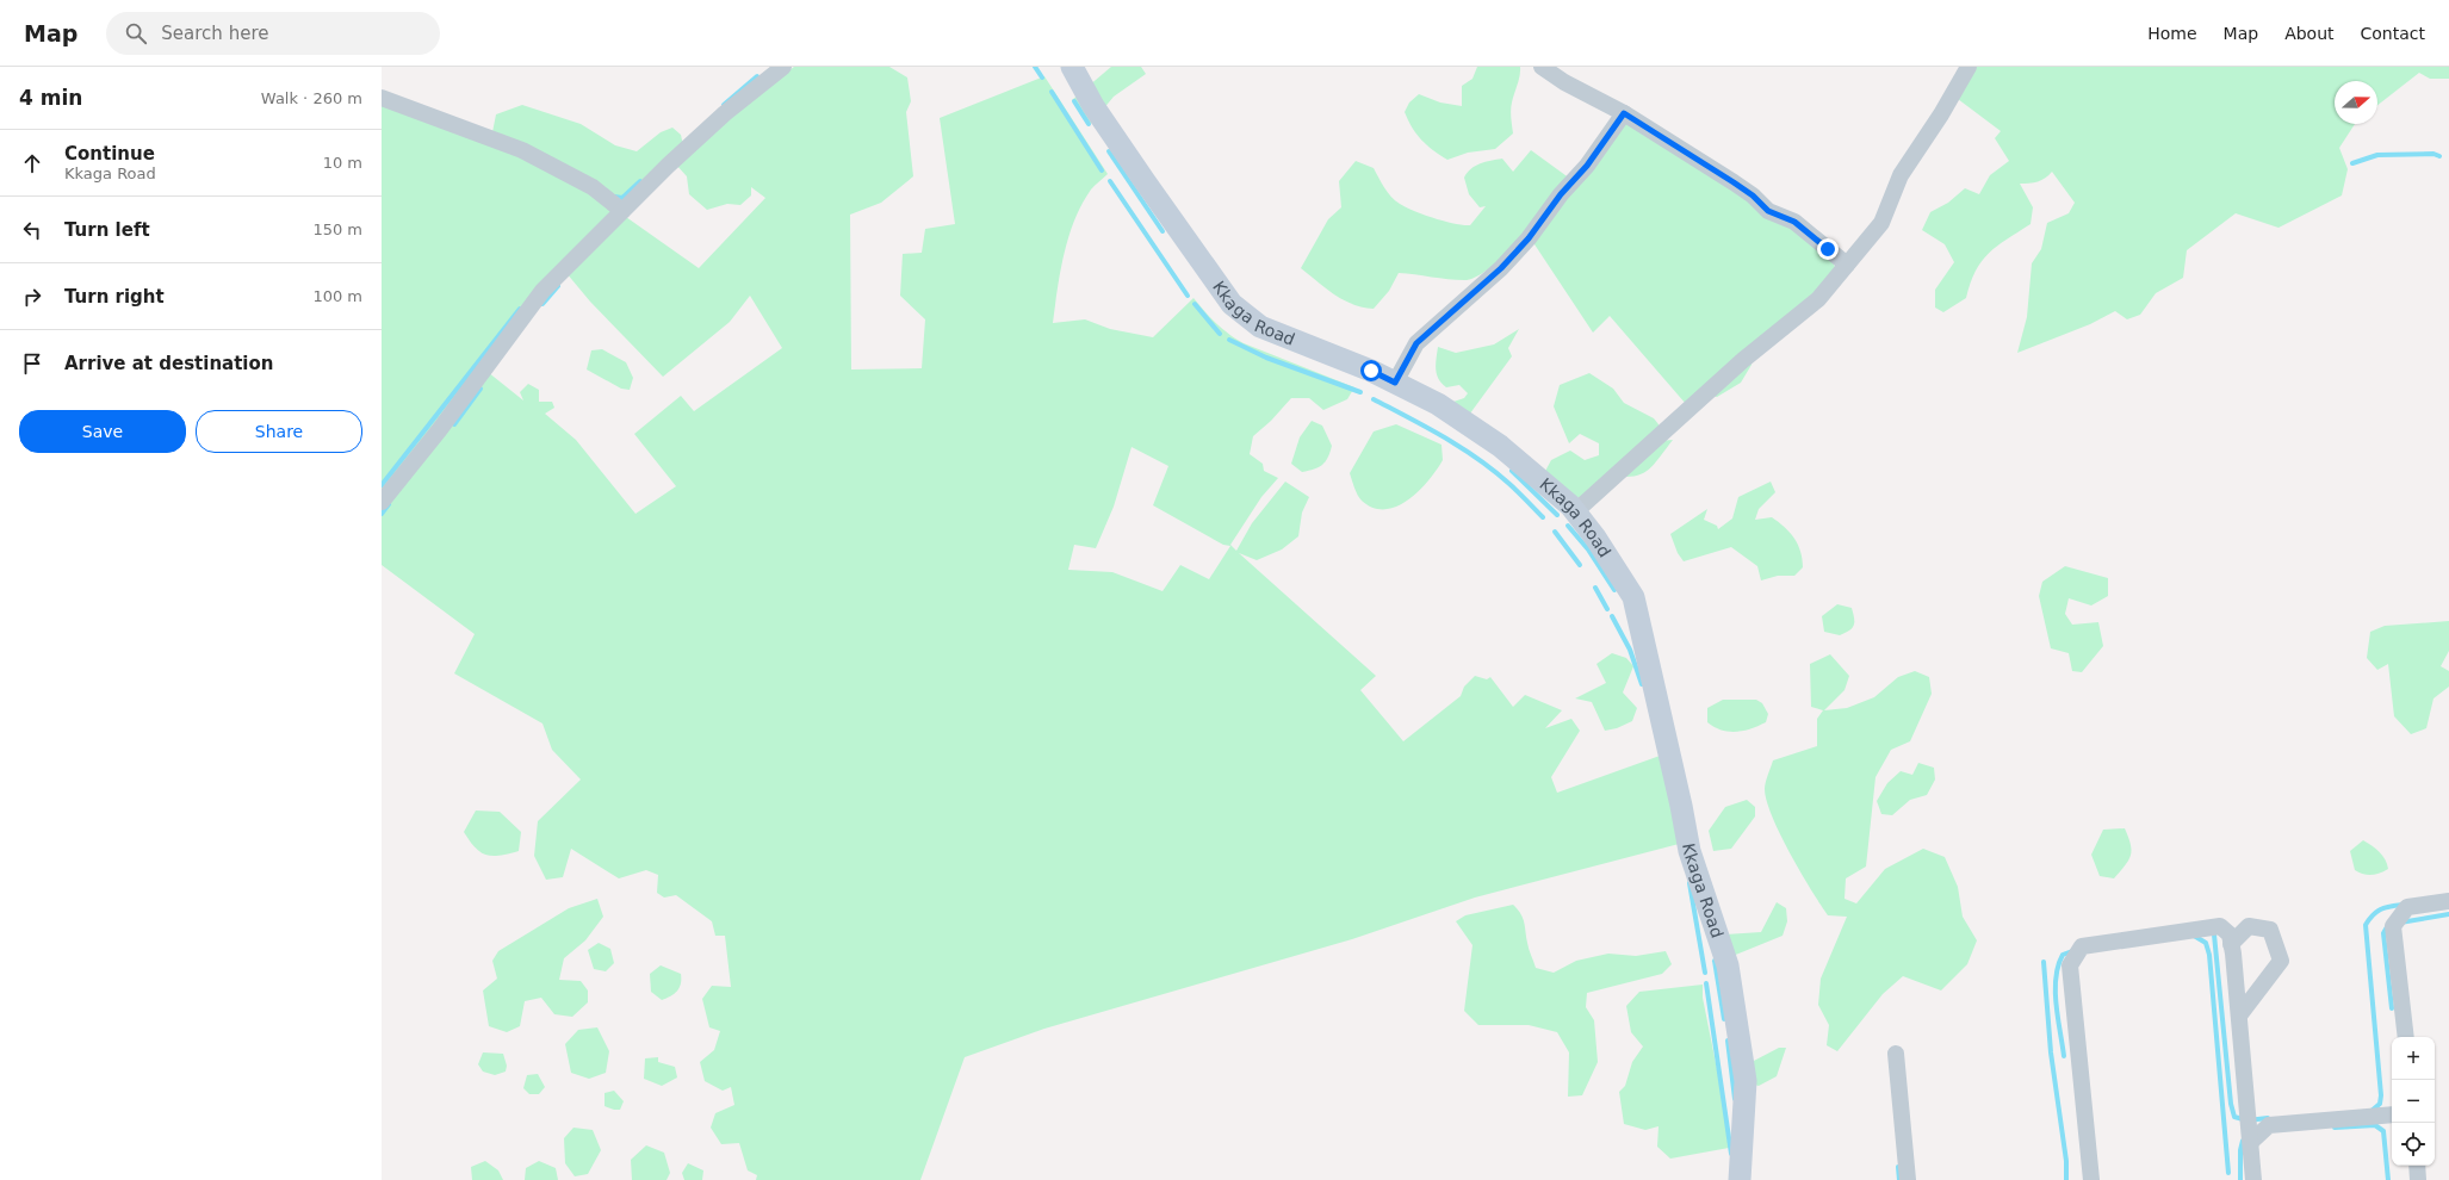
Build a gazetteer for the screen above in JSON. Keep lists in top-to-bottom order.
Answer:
{
  "streets": {
    "street": ["Kkaga Road"]
  },
  "north": "right",
  "page": {
    "header": "Map",
    "search": "Search here",
    "nav": [
      "Home",
      "Map",
      "About",
      "Contact"
    ],
    "heading": ["4 min", "Walk · 260 m"],
    "list": [
      ["Continue", "Kkaga Road", "10 m"],
      ["Turn left", "150 m"],
      ["Turn right", "100 m"],
      "Arrive at destination"
    ],
    "buttons": ["Save", "Share"],
    "map_buttons": ["+", "−"]
  }
}
